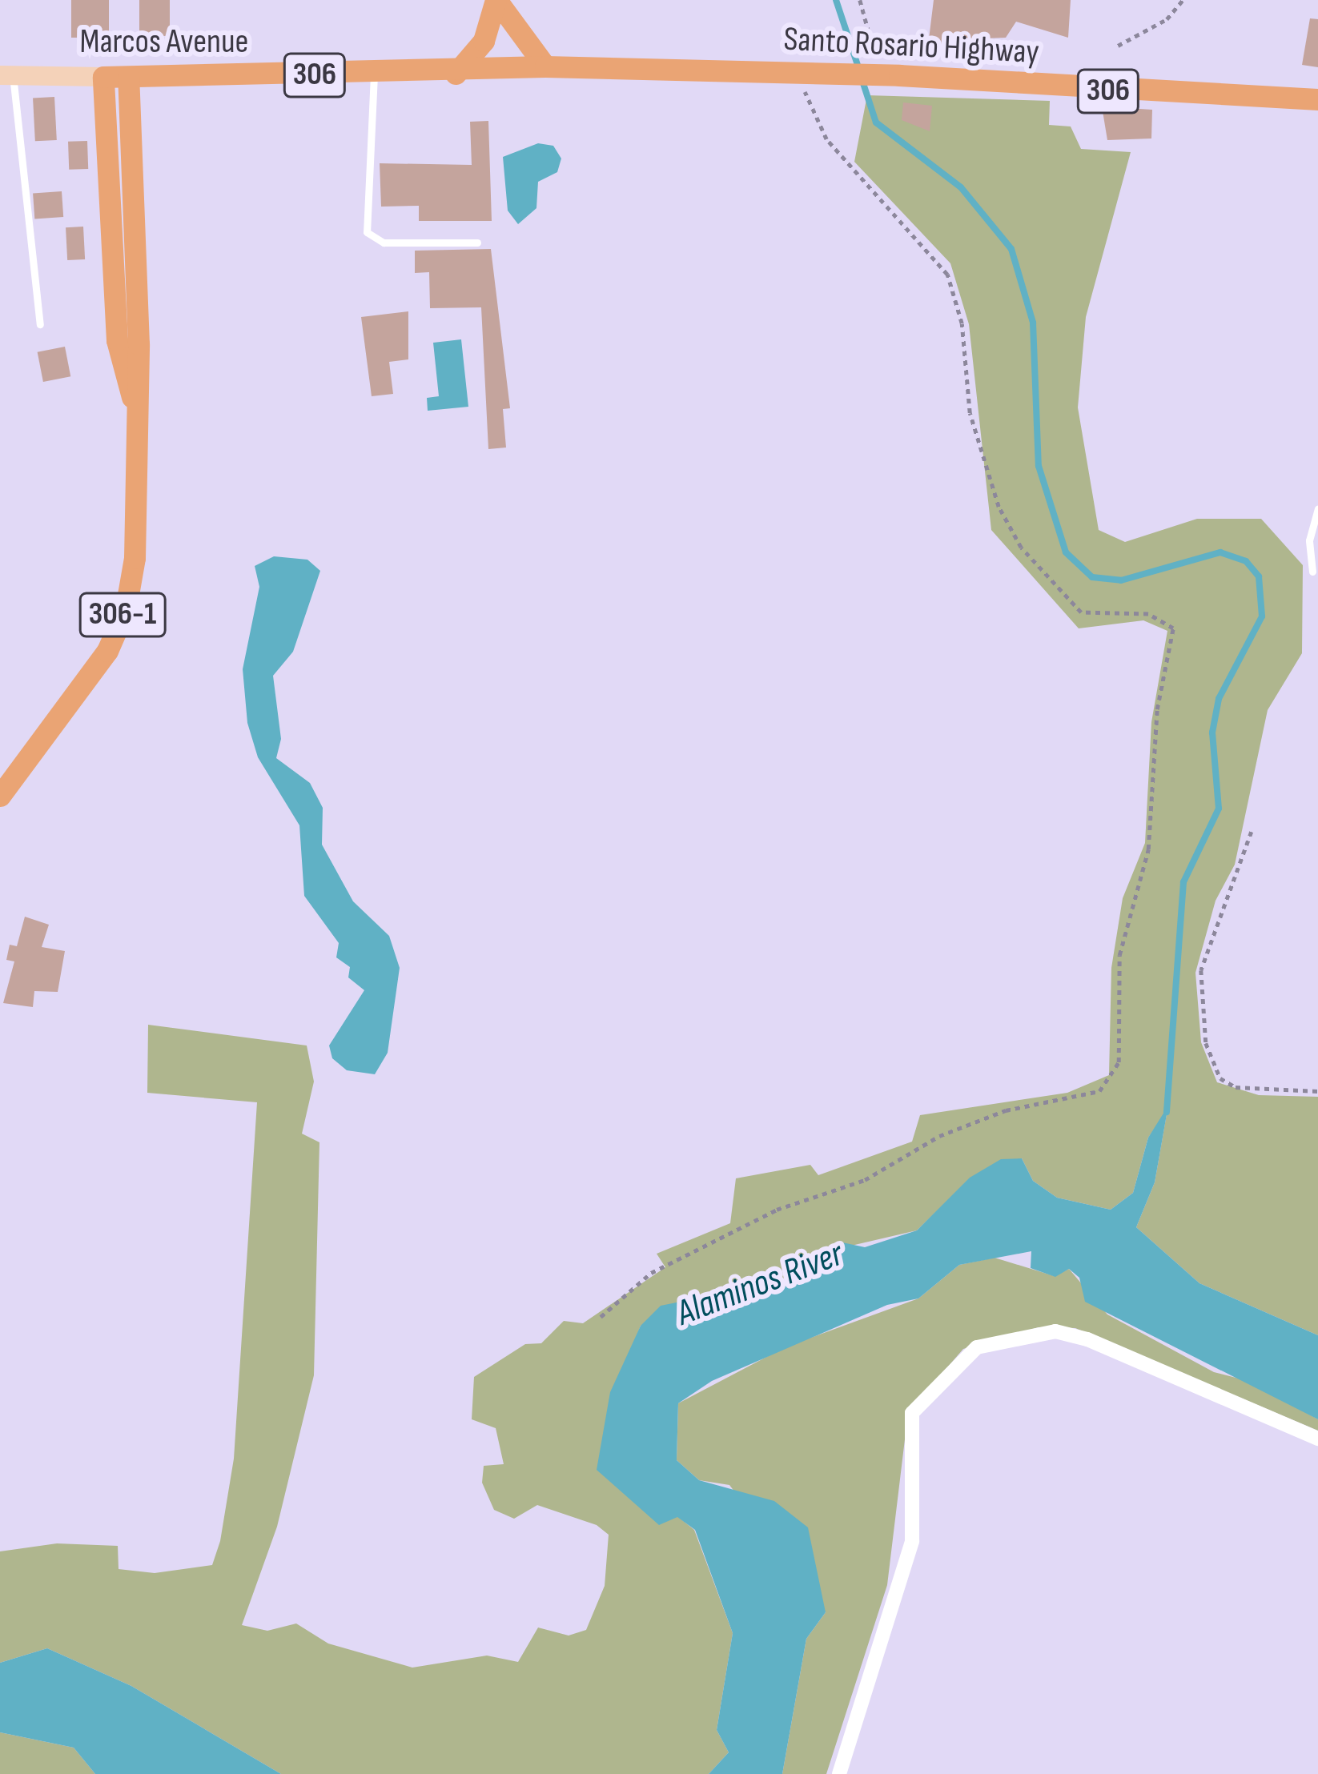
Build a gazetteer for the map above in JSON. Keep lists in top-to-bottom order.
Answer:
{
  "streets": {
    "main road": [
      "Marcos Avenue",
      "Santo Rosario Highway",
      "306",
      "306-1"
    ]
  },
  "crossings": [
    ["Marcos Avenue", "Santo Rosario Highway"],
    ["Marcos Avenue", "306-1"]
  ],
  "water": ["Alaminos River"]
}
